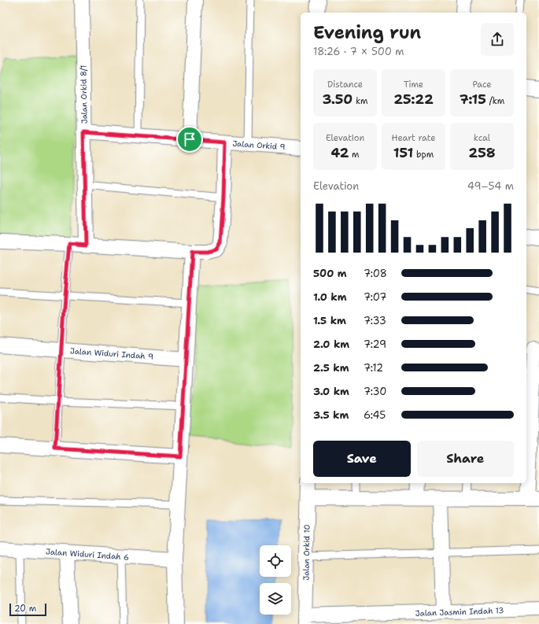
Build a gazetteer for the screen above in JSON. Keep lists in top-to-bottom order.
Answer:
{
  "streets": {
    "street": [
      "Jalan Orkid 8/1",
      "Jalan Orkid 9",
      "Jalan Widuri Indah 9",
      "Jalan Orkid 10",
      "Jalan Widuri Indah 6",
      "Jalan Jasmin Indah 13"
    ]
  },
  "crossings": [
    ["Jalan Orkid 8/1", "Jalan Orkid 9"],
    ["Jalan Orkid 10", "Jalan Jasmin Indah 13"]
  ],
  "scale_bar": "20 m",
  "page": {
    "heading": ["Evening run", "18:26 · 7 × 500 m"],
    "stats": [
      ["Distance", "3.50 km"],
      ["Time", "25:22"],
      ["Pace", "7:15 /km"],
      ["Elevation", "42 m"],
      ["Heart rate", "151 bpm"],
      ["kcal", "258"]
    ],
    "chart": ["Elevation", "49–54 m"],
    "list": [
      {
        "name": "500 m",
        "note": "7:08"
      },
      {
        "name": "1.0 km",
        "note": "7:07"
      },
      {
        "name": "1.5 km",
        "note": "7:33"
      },
      {
        "name": "2.0 km",
        "note": "7:29"
      },
      {
        "name": "2.5 km",
        "note": "7:12"
      },
      {
        "name": "3.0 km",
        "note": "7:30"
      },
      {
        "name": "3.5 km",
        "note": "6:45"
      }
    ],
    "buttons": ["Save", "Share"],
    "scale": "20 m"
  }
}
